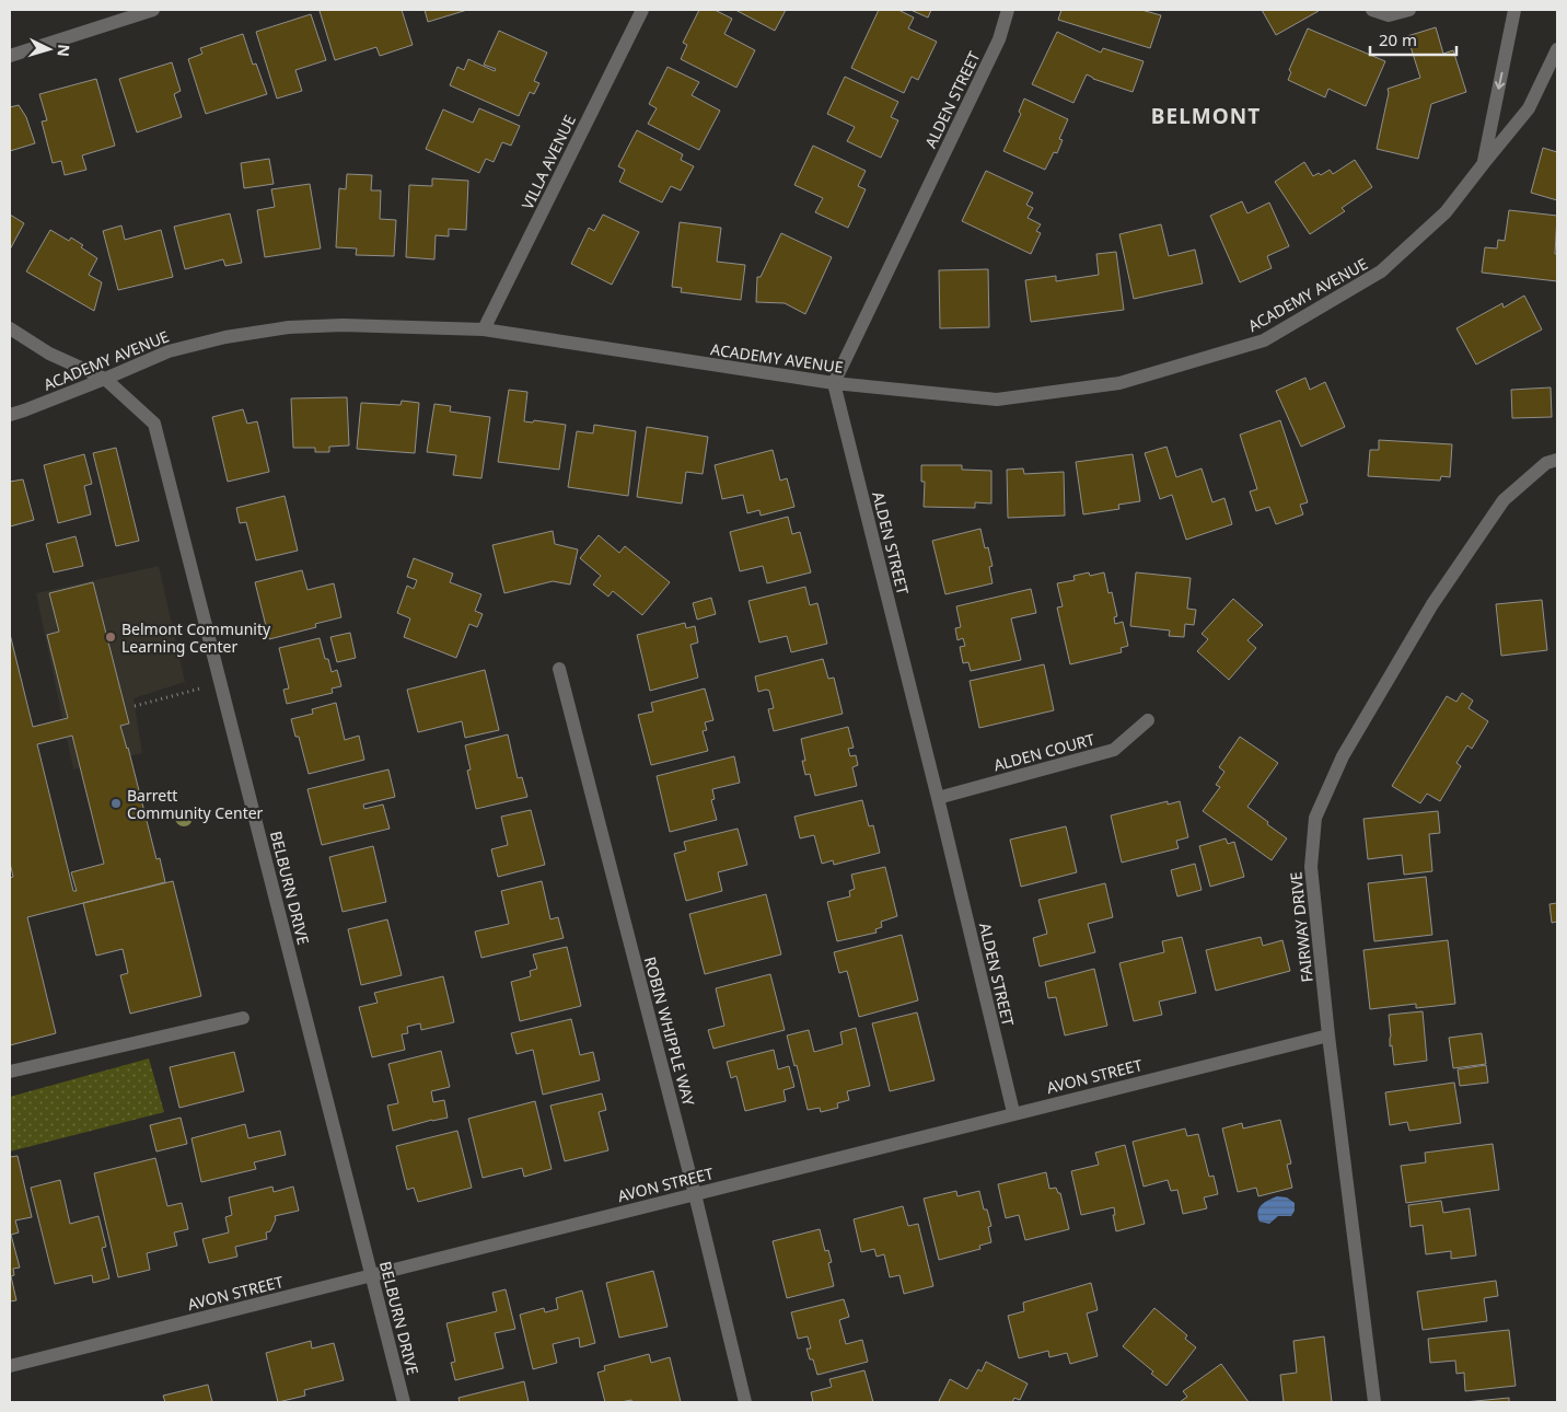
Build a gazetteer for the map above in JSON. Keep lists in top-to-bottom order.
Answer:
{
  "streets": {
    "street": [
      "ALDEN STREET",
      "VILLA AVENUE",
      "ACADEMY AVENUE",
      "ALDEN COURT",
      "BELBURN DRIVE",
      "FAIRWAY DRIVE",
      "ROBIN WHIPPLE WAY",
      "AVON STREET"
    ]
  },
  "crossings": [
    ["ALDEN STREET", "ACADEMY AVENUE"],
    ["ALDEN STREET", "ALDEN COURT"],
    ["ALDEN STREET", "AVON STREET"],
    ["VILLA AVENUE", "ACADEMY AVENUE"],
    ["ACADEMY AVENUE", "BELBURN DRIVE"],
    ["BELBURN DRIVE", "AVON STREET"],
    ["FAIRWAY DRIVE", "AVON STREET"],
    ["ROBIN WHIPPLE WAY", "AVON STREET"]
  ],
  "districts": ["BELMONT"],
  "places": ["Belmont Community Learning Center", "Barrett Community Center"],
  "scale_bar": "20 m",
  "north": "right"
}
